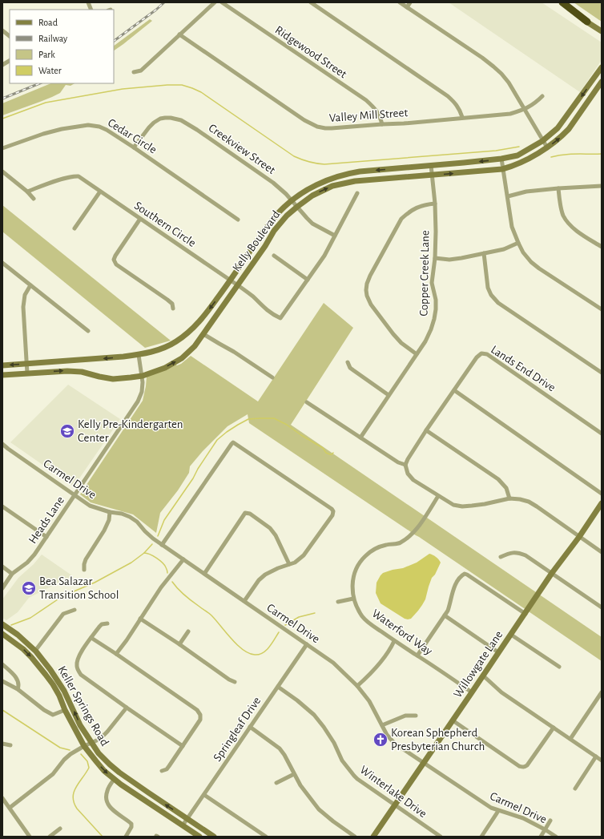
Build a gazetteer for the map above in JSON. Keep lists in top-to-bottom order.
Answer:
{
  "streets": {
    "main road": ["Kelly Boulevard", "Willowgate Lane", "Keller Springs Road"],
    "street": [
      "Ridgewood Street",
      "Valley Mill Street",
      "Cedar Circle",
      "Creekview Street",
      "Southern Circle",
      "Copper Creek Lane",
      "Lands End Drive",
      "Carmel Drive",
      "Heads Lane",
      "Waterford Way",
      "Springleaf Drive",
      "Winterlake Drive"
    ]
  },
  "crossings": [
    ["Ridgewood Street", "Valley Mill Street"],
    ["Cedar Circle", "Creekview Street"],
    ["Creekview Street", "Kelly Boulevard"],
    ["Southern Circle", "Kelly Boulevard"],
    ["Kelly Boulevard", "Copper Creek Lane"],
    ["Kelly Boulevard", "Heads Lane"],
    ["Carmel Drive", "Heads Lane"],
    ["Carmel Drive", "Willowgate Lane"],
    ["Carmel Drive", "Springleaf Drive"],
    ["Waterford Way", "Willowgate Lane"],
    ["Willowgate Lane", "Winterlake Drive"],
    ["Keller Springs Road", "Springleaf Drive"],
    ["Springleaf Drive", "Winterlake Drive"]
  ],
  "places": {
    "school or university": ["Kelly Pre-Kindergarten Center", "Bea Salazar Transition School"],
    "church": ["Korean Sphepherd Presbyterian Church"]
  },
  "legend": [
    "Road",
    "Railway",
    "Park",
    "Water"
  ]
}
